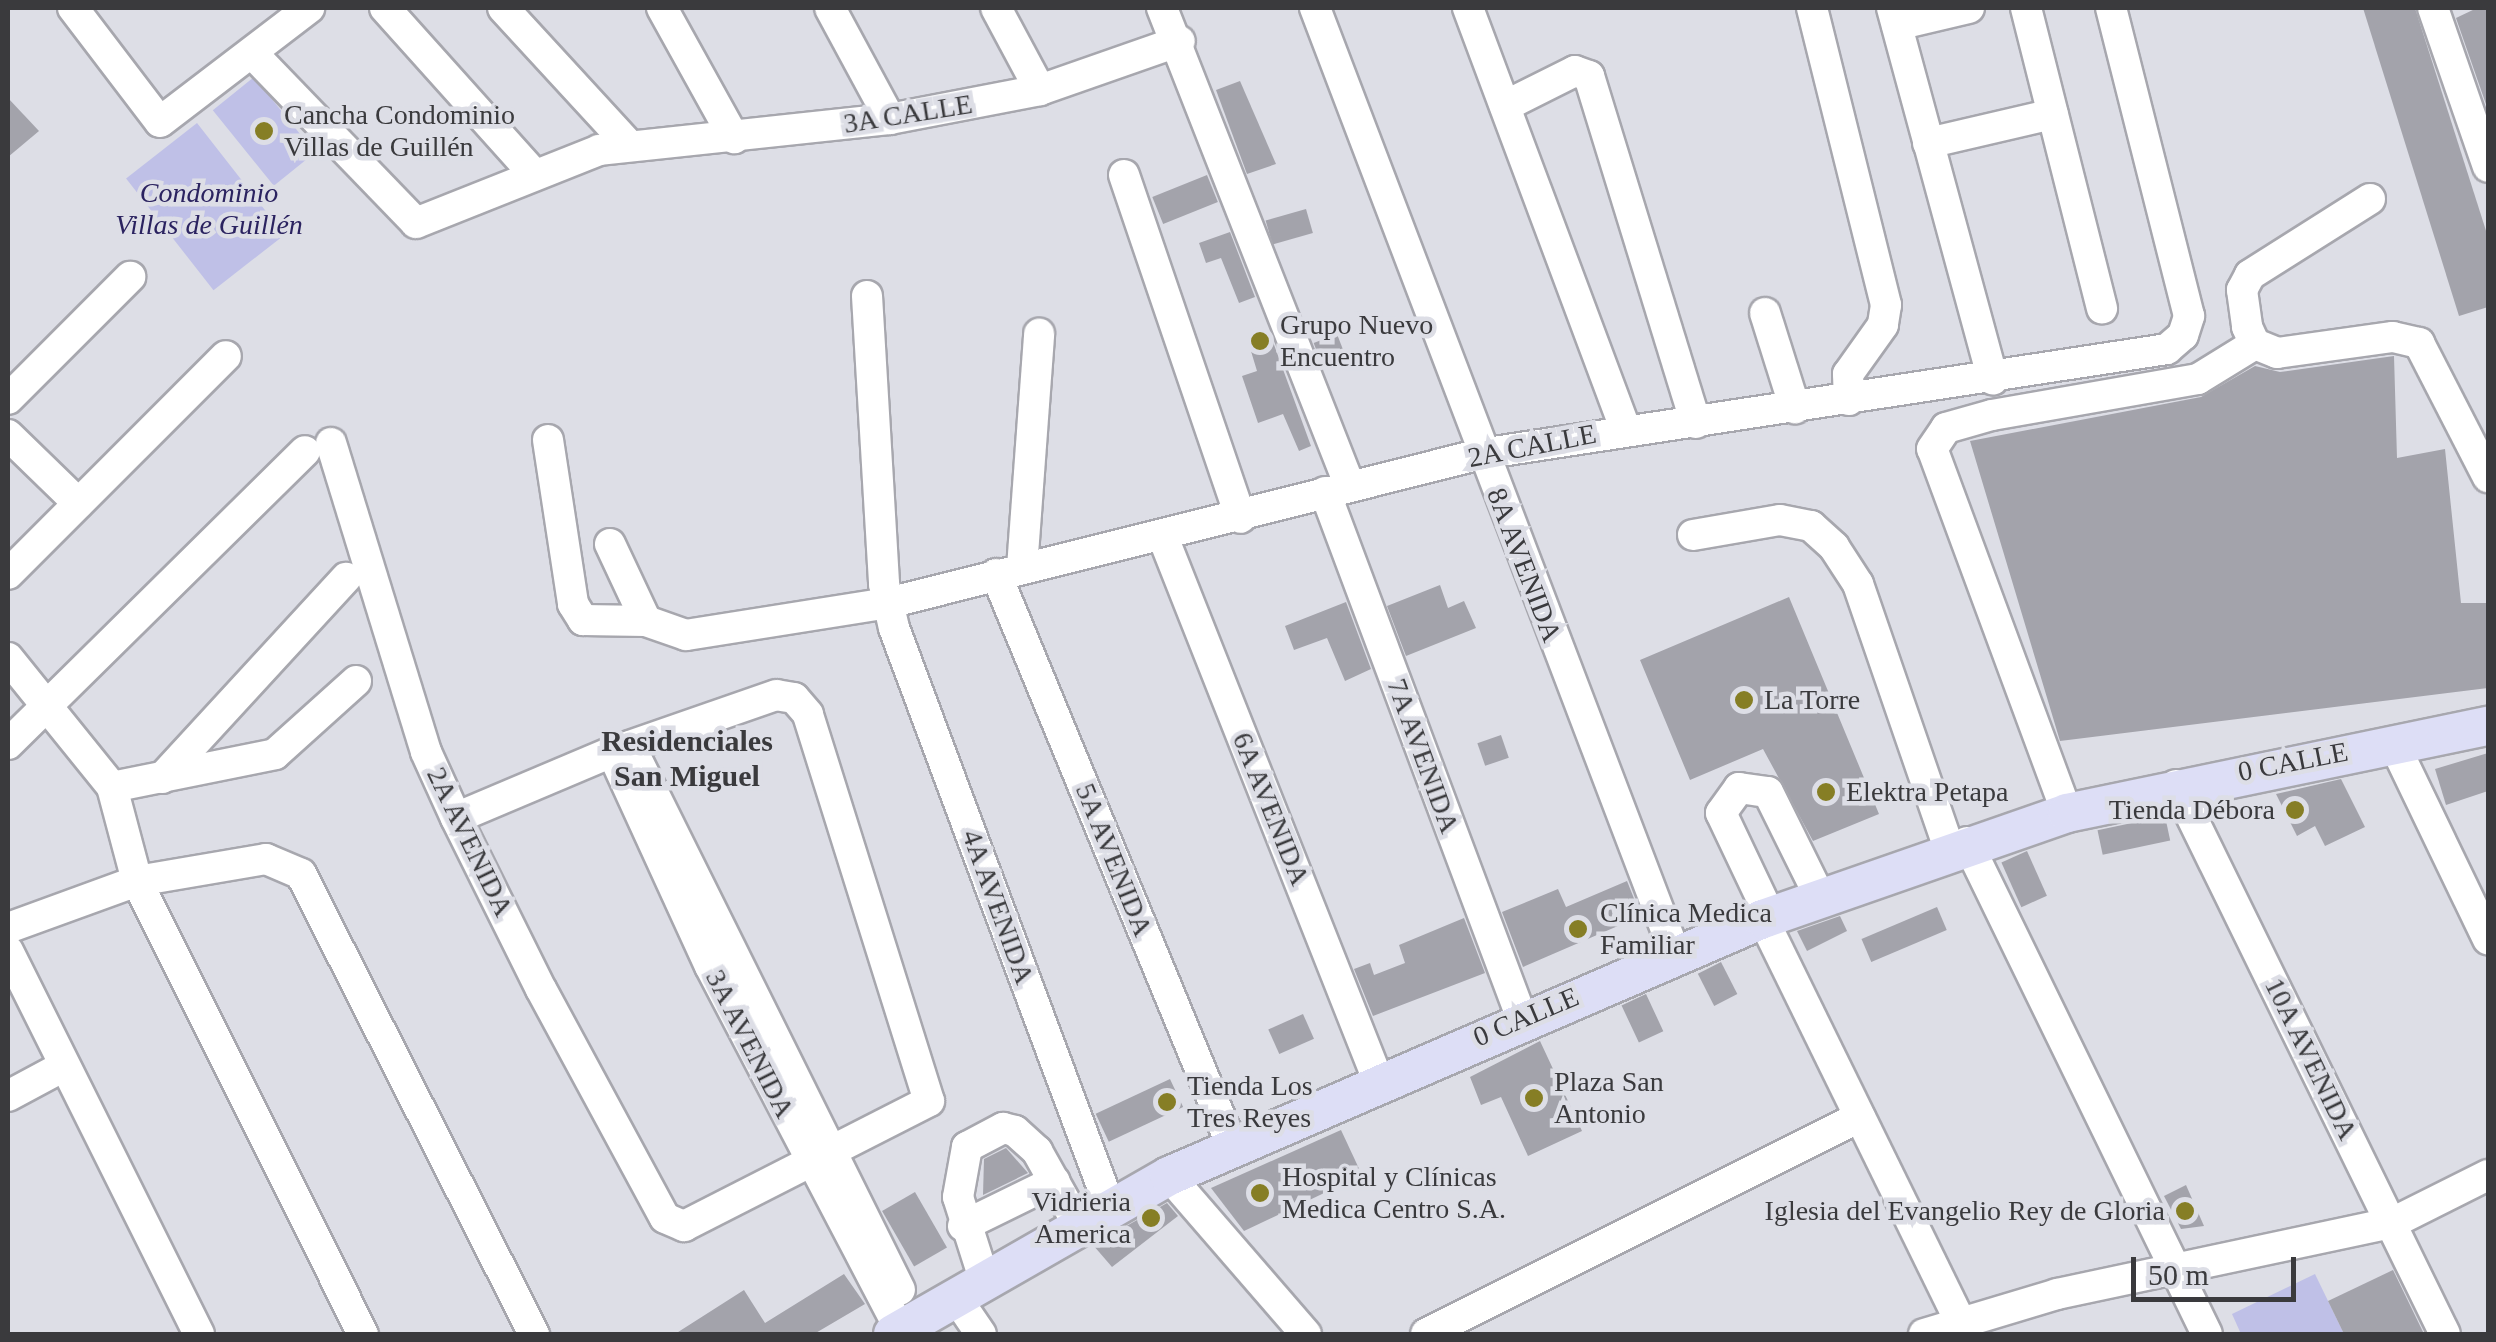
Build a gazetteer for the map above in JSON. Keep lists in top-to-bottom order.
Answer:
{
  "streets": {
    "main road": ["0 CALLE"],
    "street": [
      "3A CALLE",
      "2A CALLE",
      "8A AVENIDA",
      "7A AVENIDA",
      "6A AVENIDA",
      "2A AVENIDA",
      "5A AVENIDA",
      "4A AVENIDA",
      "3A AVENIDA",
      "10A AVENIDA"
    ]
  },
  "crossings": [
    ["3A CALLE", "7A AVENIDA"],
    ["2A CALLE", "8A AVENIDA"],
    ["2A CALLE", "7A AVENIDA"],
    ["2A CALLE", "6A AVENIDA"],
    ["2A CALLE", "5A AVENIDA"],
    ["2A CALLE", "4A AVENIDA"],
    ["8A AVENIDA", "0 CALLE"],
    ["7A AVENIDA", "0 CALLE"],
    ["0 CALLE", "6A AVENIDA"],
    ["0 CALLE", "5A AVENIDA"],
    ["0 CALLE", "4A AVENIDA"],
    ["0 CALLE", "3A AVENIDA"],
    ["0 CALLE", "10A AVENIDA"],
    ["2A AVENIDA", "3A AVENIDA"]
  ],
  "districts": ["Residenciales San Miguel"],
  "parks": ["Condominio Villas de Guillén"],
  "places": [
    "Cancha Condominio Villas de Guillén",
    "Grupo Nuevo Encuentro",
    "La Torre",
    "Elektra Petapa",
    "Tienda Débora",
    "Clínica Medica Familiar",
    "Plaza San Antonio",
    "Tienda Los Tres Reyes",
    "Hospital y Clínicas Medica Centro S.A.",
    "Iglesia del Evangelio Rey de Gloria",
    "Vidrieria America"
  ],
  "scale_bar": "50 m"
}
